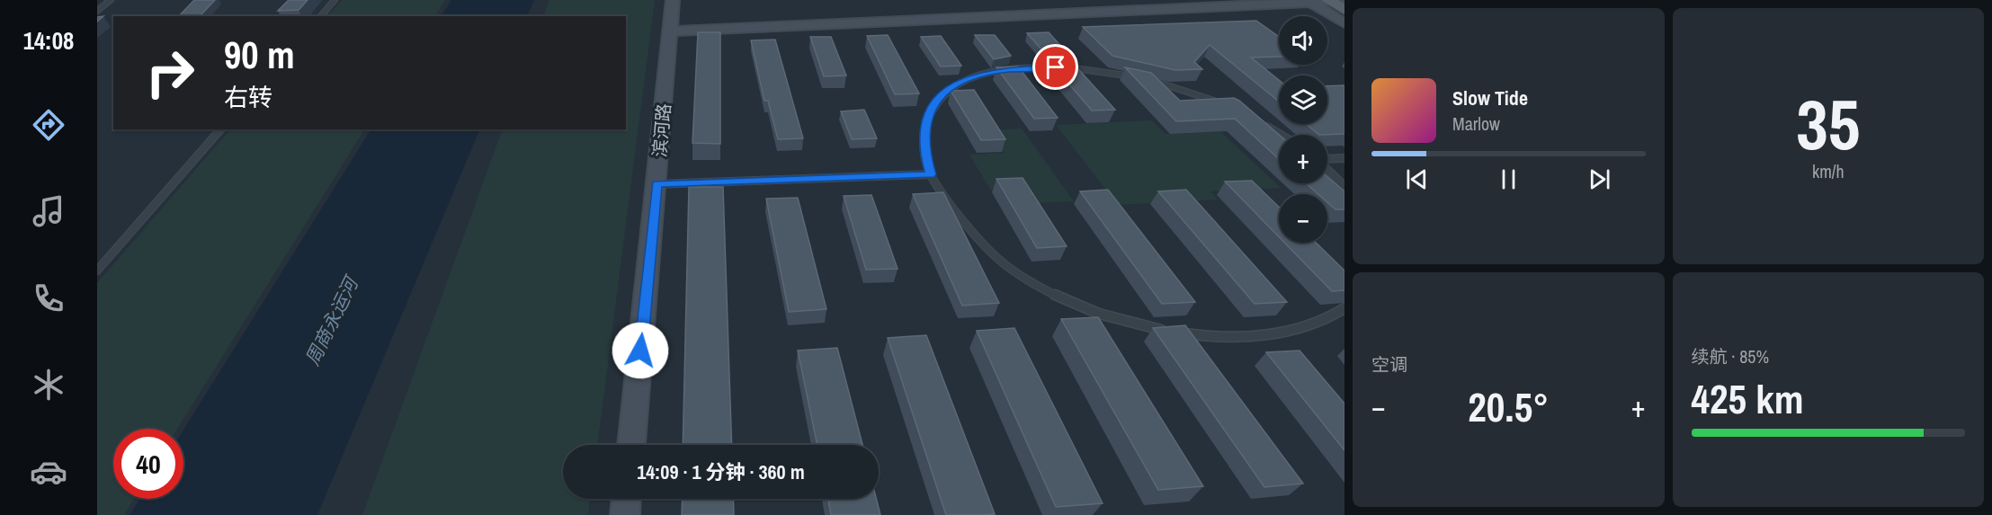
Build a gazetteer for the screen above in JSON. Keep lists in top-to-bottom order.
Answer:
{
  "streets": {
    "street": ["滨河路"]
  },
  "water": ["周商永运河"],
  "page": {
    "tabs": "14:08",
    "tile": [
      ["35", "km/h"],
      "空调",
      ["续航 · 85%", "425 km"]
    ],
    "map_buttons": ["+", "−"],
    "turn": ["90 m", "右转"],
    "song": ["Slow Tide", "Marlow"],
    "heat": ["−", "20.5°", "+"],
    "limit": "40",
    "trip": "14:09 · 1 分钟 · 360 m"
  }
}
